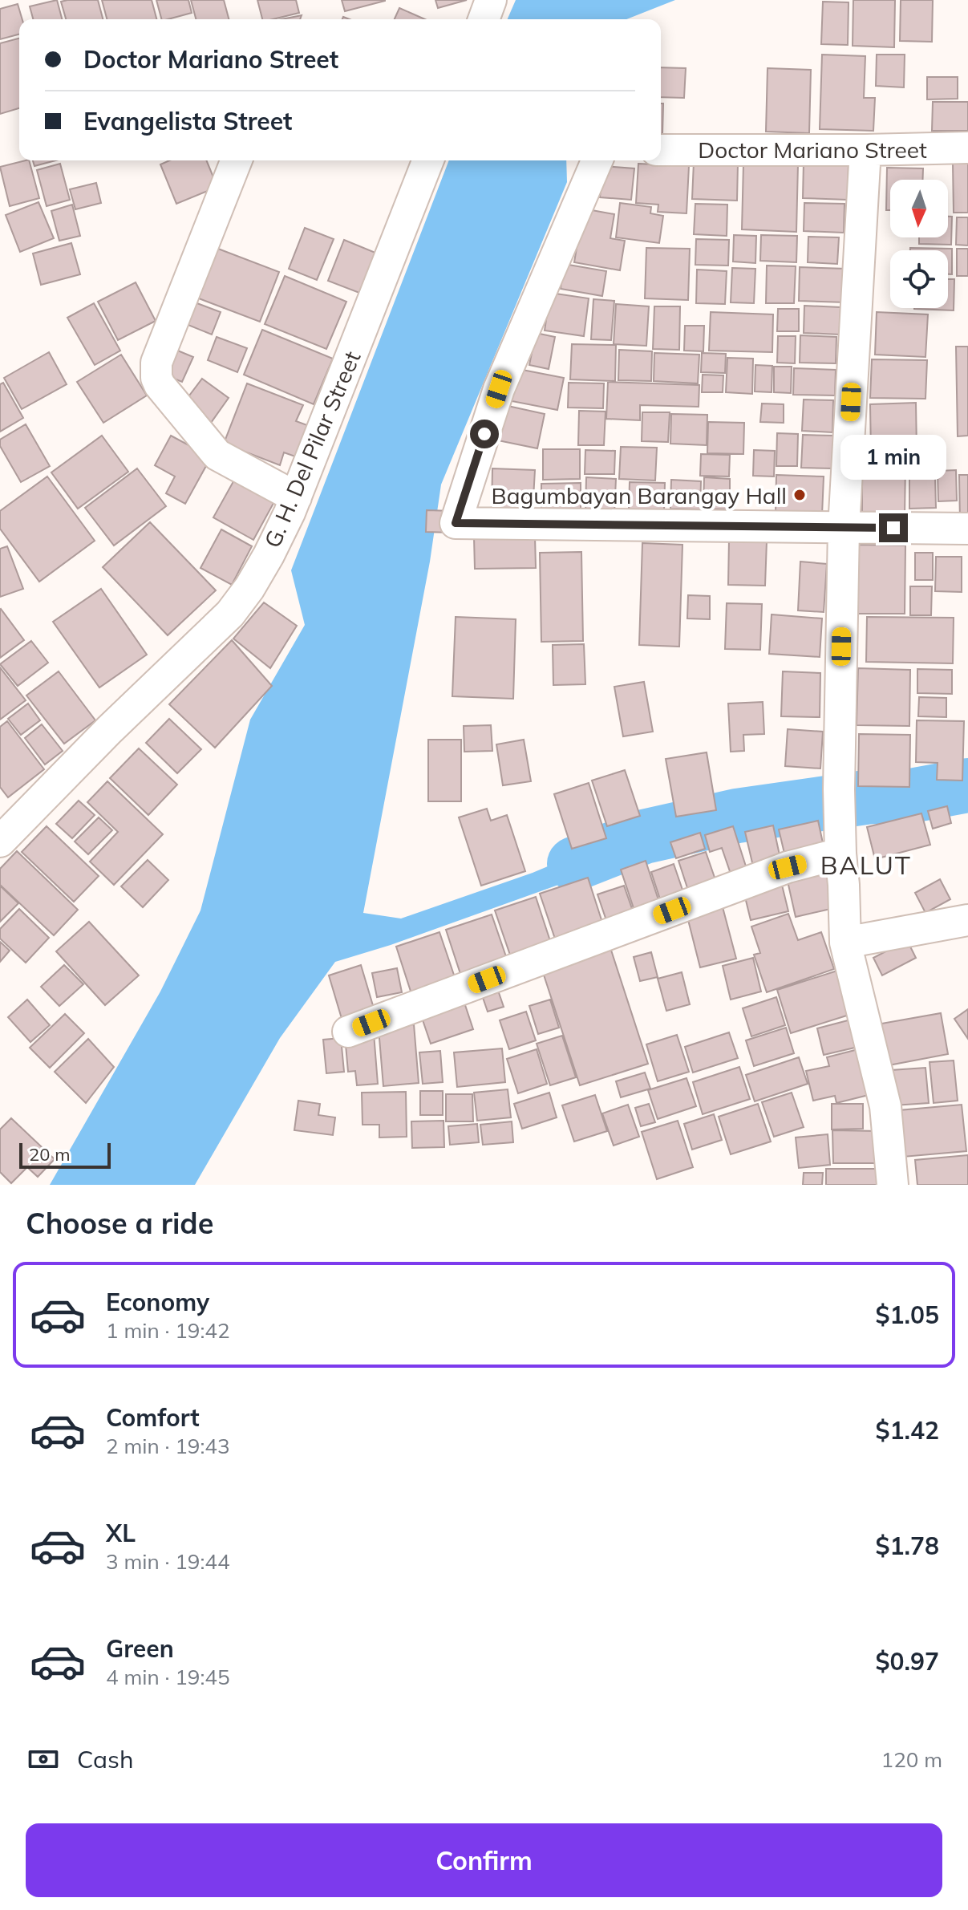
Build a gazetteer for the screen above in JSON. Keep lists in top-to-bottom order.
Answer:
{
  "streets": {
    "street": ["Doctor Mariano Street", "G. H. Del Pilar Street"]
  },
  "districts": ["BALUT"],
  "places": ["Bagumbayan Barangay Hall"],
  "scale_bar": "20 m",
  "north": "bottom",
  "page": {
    "banner": ["Doctor Mariano Street", "Evangelista Street"],
    "bubble": "1 min",
    "scale": "20 m",
    "heading": "Choose a ride",
    "list": [
      {
        "name": "Economy",
        "note": "1 min · 19:42",
        "value": "$1.05"
      },
      {
        "name": "Comfort",
        "note": "2 min · 19:43",
        "value": "$1.42"
      },
      {
        "name": "XL",
        "note": "3 min · 19:44",
        "value": "$1.78"
      },
      {
        "name": "Green",
        "note": "4 min · 19:45",
        "value": "$0.97"
      }
    ],
    "pay": ["Cash", "120 m"],
    "buttons": "Confirm"
  }
}
